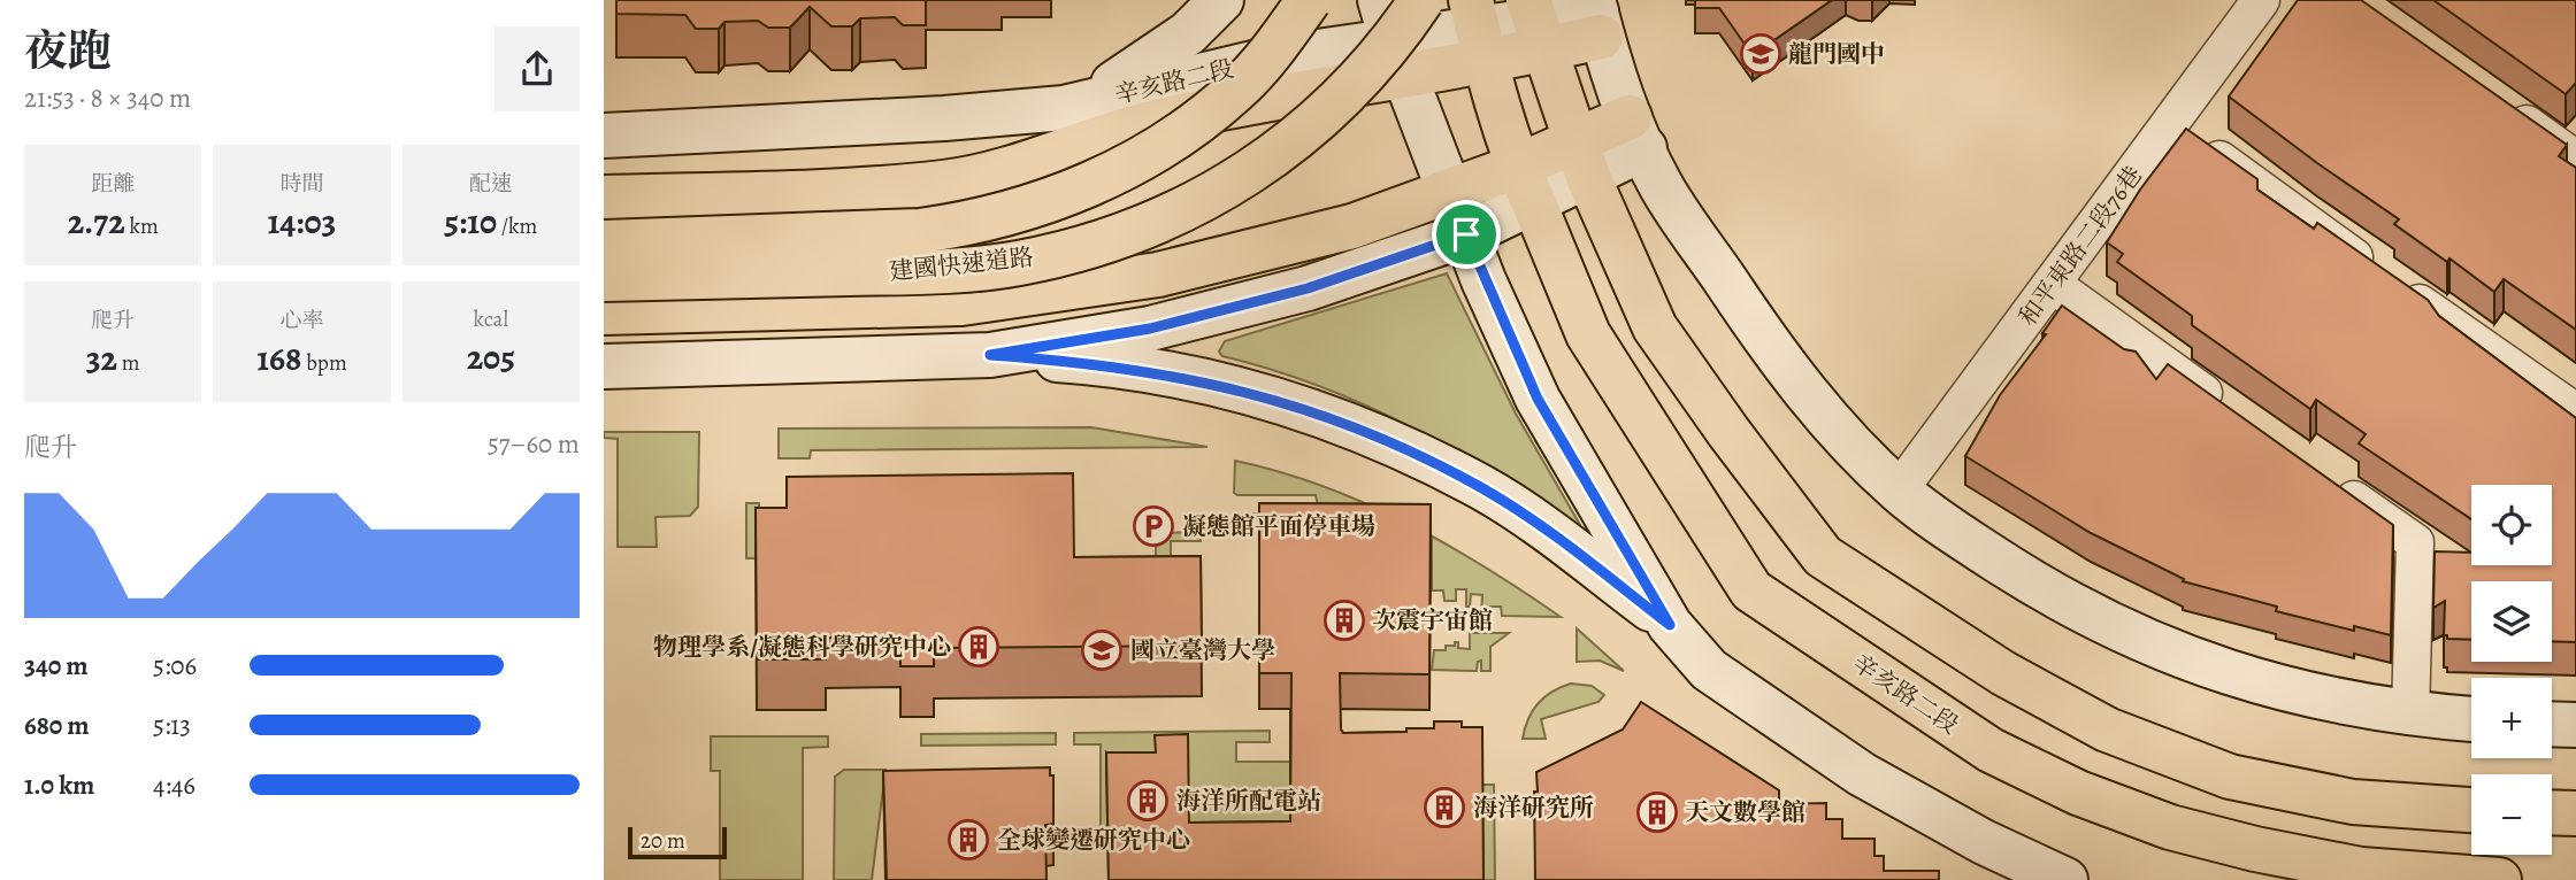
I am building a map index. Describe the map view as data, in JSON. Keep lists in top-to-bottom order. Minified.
{"streets":{"main road":["辛亥路二段","建國快速道路"],"street":["和平東路二段76巷"]},"places":{"school or university":["龍門國中","國立臺灣大學"],"parking":["凝態館平面停車場"],"building":["次震宇宙館","物理學系/凝態科學研究中心","海洋所配電站","海洋研究所","天文數學館","全球變遷研究中心"]},"scale_bar":"20 m","page":{"heading":["夜跑","21:53 · 8 × 340 m"],"stats":[["距離","2.72 km"],["時間","14:03"],["配速","5:10 /km"],["爬升","32 m"],["心率","168 bpm"],["kcal","205"]],"chart":["爬升","57–60 m"],"map_buttons":["+","−"],"list":[{"name":"340 m","note":"5:06"},{"name":"680 m","note":"5:13"},{"name":"1.0 km","note":"4:46"}],"scale":"20 m"}}
